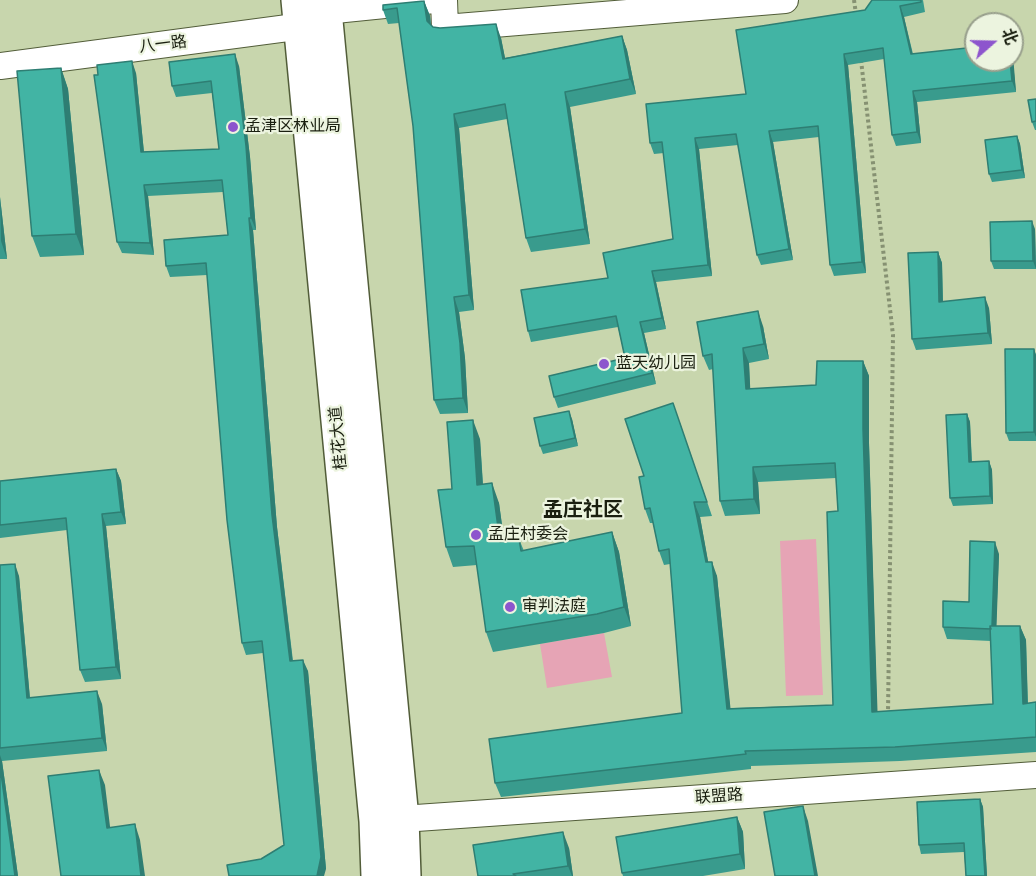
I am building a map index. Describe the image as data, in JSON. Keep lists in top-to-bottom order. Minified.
{"streets":{"main road":["桂花大道"],"street":["八一路","联盟路"]},"crossings":[["八一路","桂花大道"],["桂花大道","联盟路"]],"districts":["孟庄社区"],"places":["孟津区林业局","蓝天幼儿园","孟庄村委会","审判法庭"],"north":"right"}
